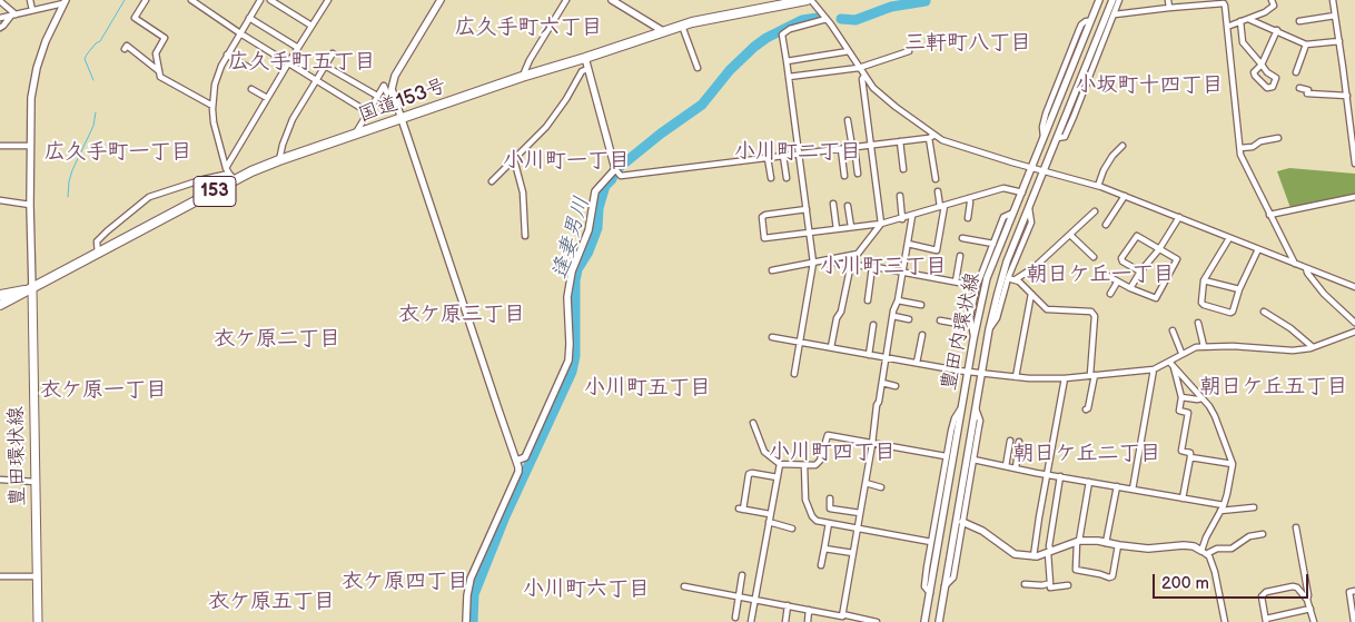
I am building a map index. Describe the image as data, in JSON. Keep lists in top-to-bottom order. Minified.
{"streets":{"highway":["国道153号","153"],"main road":["豊田環状線"],"street":["豊田内環状線"]},"crossings":[["国道153号","豊田環状線"]],"districts":["広久手町六丁目","三軒町八丁目","広久手町五丁目","小坂町十四丁目","広久手町一丁目","小川町二丁目","小川町一丁目","小川町三丁目","朝日ケ丘一丁目","衣ケ原三丁目","衣ケ原二丁目","朝日ケ丘五丁目","小川町五丁目","衣ケ原一丁目","小川町四丁目","朝日ケ丘二丁目","衣ケ原四丁目","小川町六丁目","衣ケ原五丁目"],"water":["逢妻男川"],"scale_bar":"200 m"}
